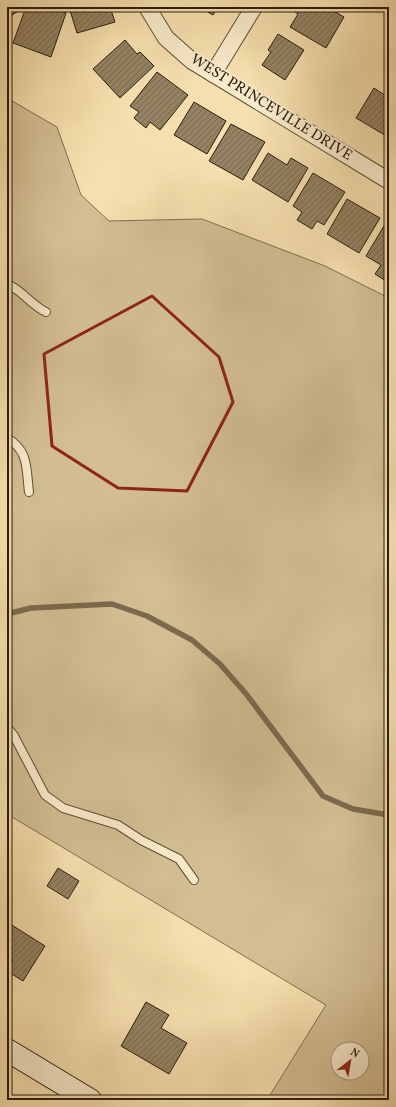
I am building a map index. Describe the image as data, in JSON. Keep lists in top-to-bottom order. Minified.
{"streets":{"street":["WEST PRINCEVILLE DRIVE"]},"north":"top right"}
